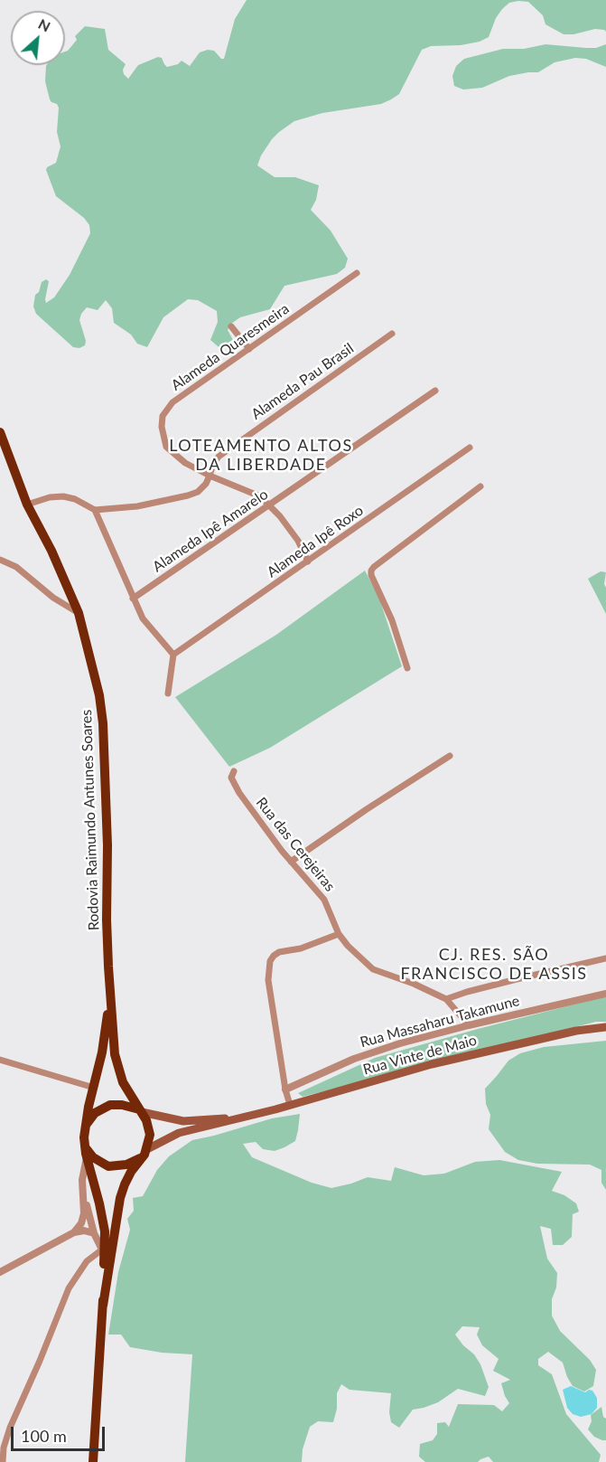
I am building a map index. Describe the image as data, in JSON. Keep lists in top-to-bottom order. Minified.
{"streets":{"highway":["Rodovia Raimundo Antunes Soares"],"main road":["Rua Vinte de Maio"],"street":["Alameda Quaresmeira","Alameda Pau Brasil","Alameda Ipê Amarelo","Alameda Ipê Roxo","Rua das Cerejeiras","Rua Massaharu Takamune"]},"crossings":[["Alameda Quaresmeira","Alameda Pau Brasil"],["Alameda Quaresmeira","Alameda Ipê Amarelo"],["Alameda Quaresmeira","Alameda Ipê Roxo"],["Rua das Cerejeiras","Rua Massaharu Takamune"]],"districts":["LOTEAMENTO ALTOS DA LIBERDADE","CJ. RES. SÃO FRANCISCO DE ASSIS"],"scale_bar":"100 m","north":"top right"}
